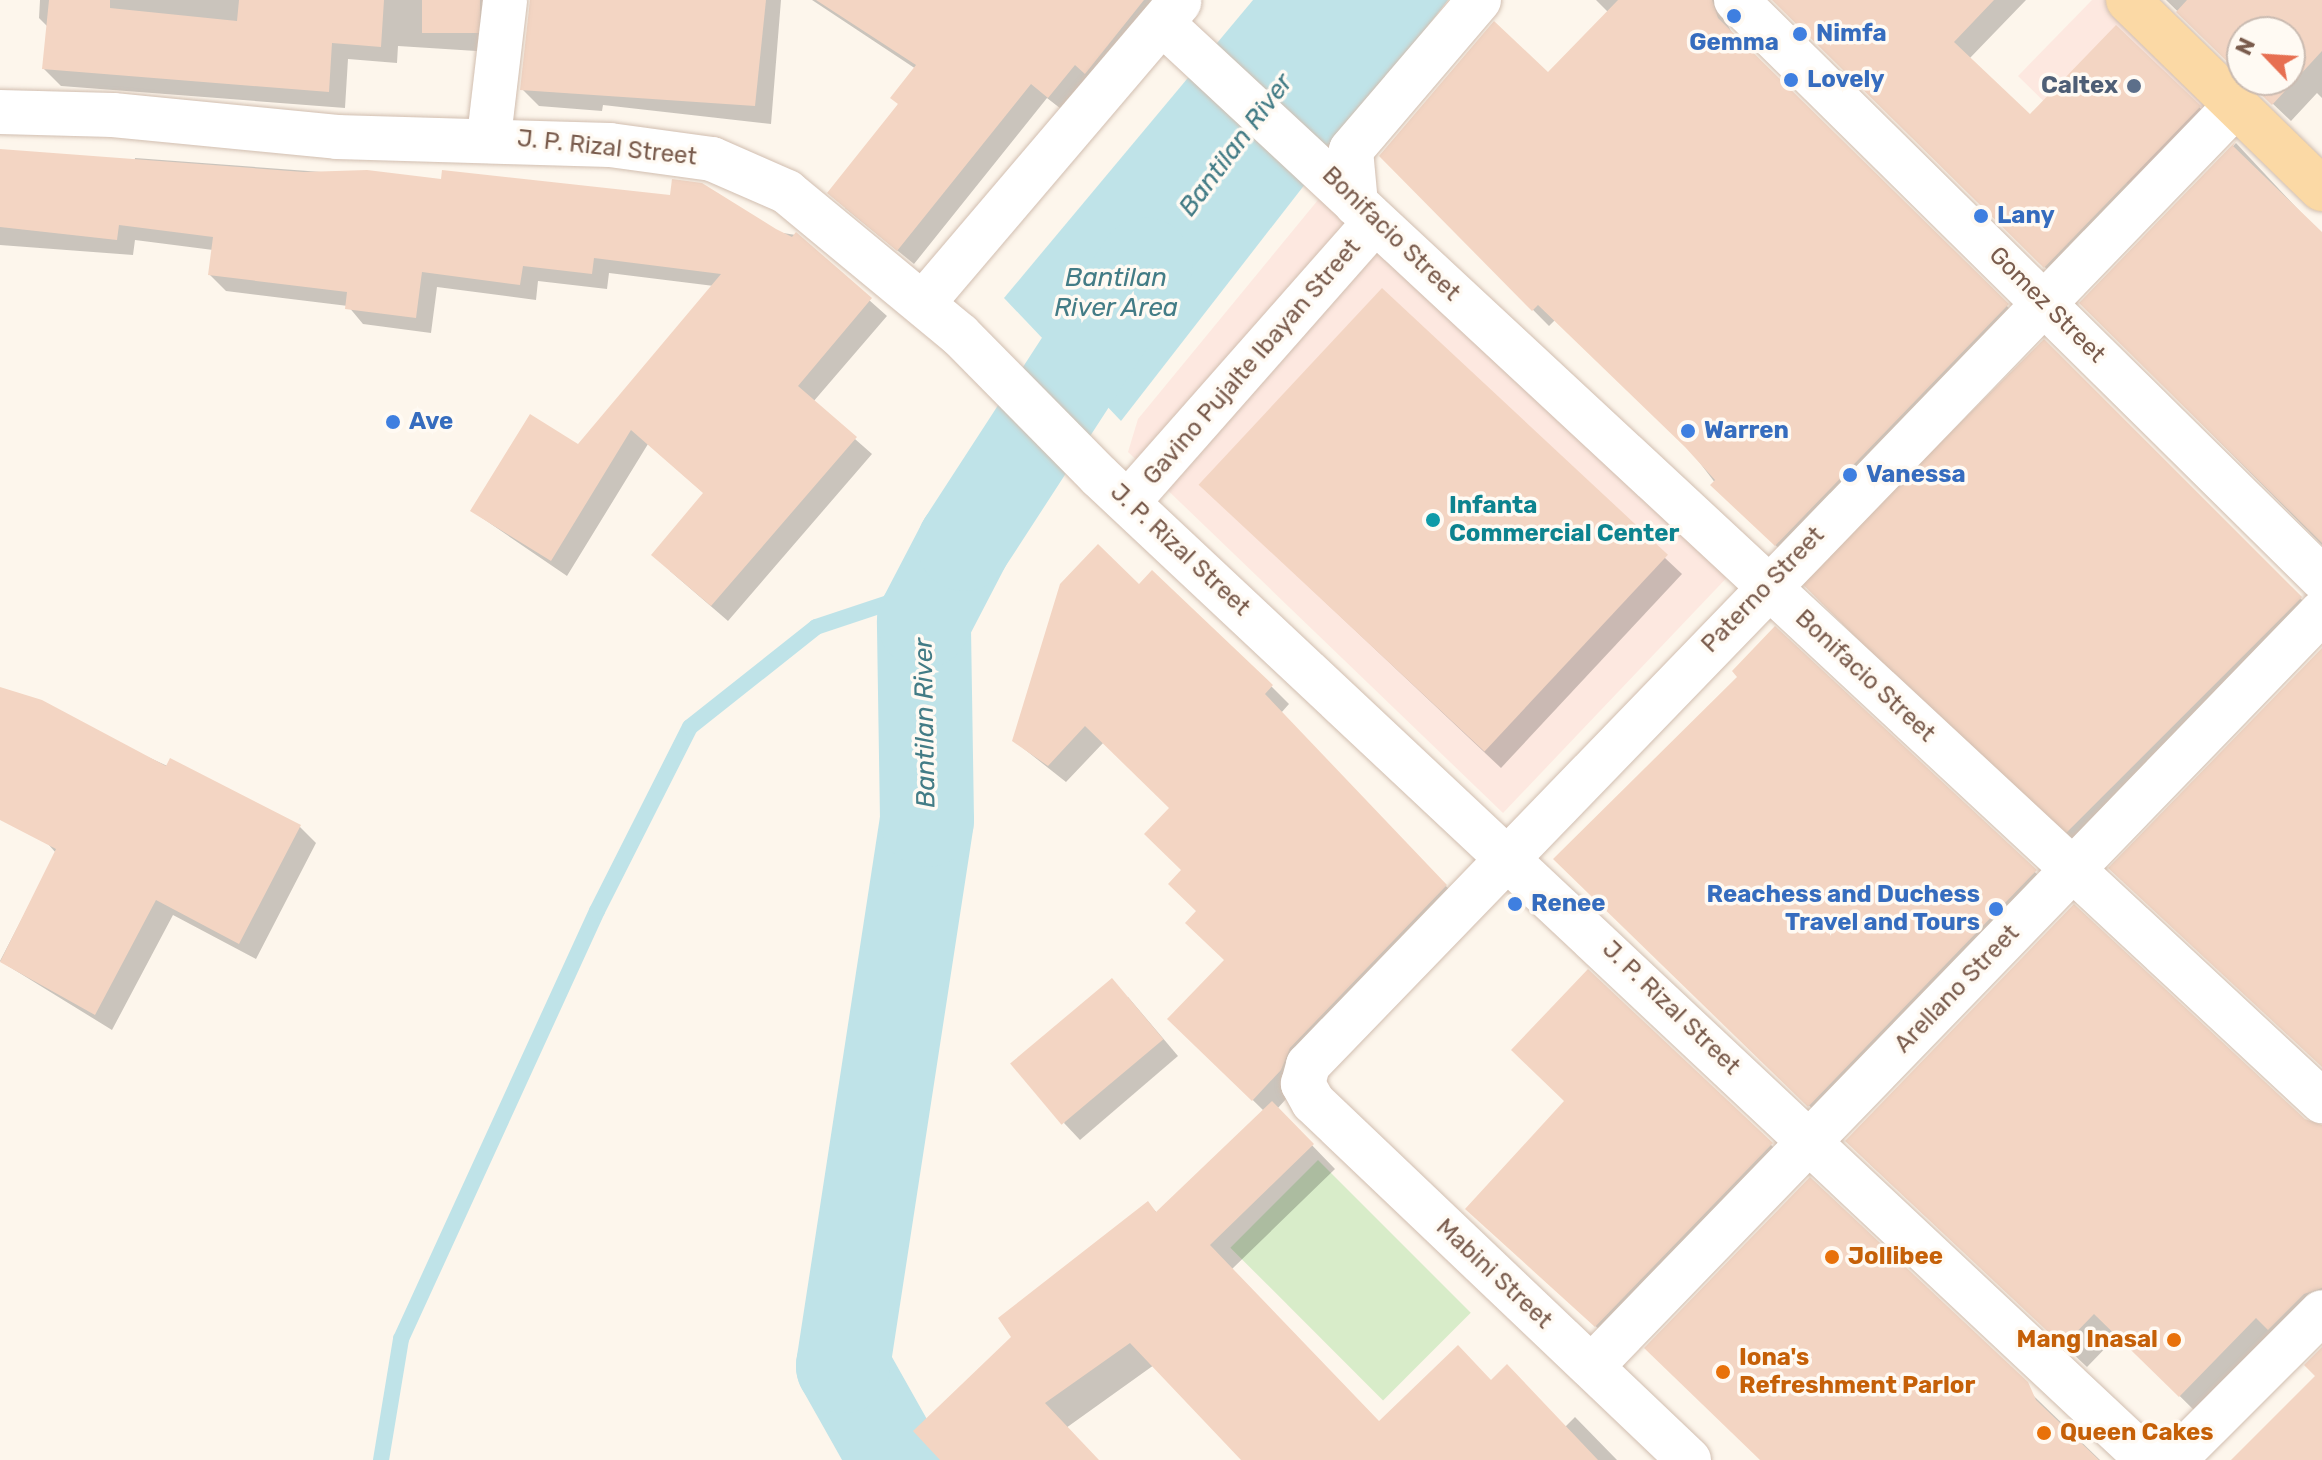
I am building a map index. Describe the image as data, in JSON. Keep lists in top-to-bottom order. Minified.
{"streets":{"street":["J. P. Rizal Street","Bonifacio Street","Gomez Street","Gavino Pujalte Ibayan Street","Paterno Street","Arellano Street","Mabini Street"]},"crossings":[["J. P. Rizal Street","Gavino Pujalte Ibayan Street"],["J. P. Rizal Street","Paterno Street"],["J. P. Rizal Street","Arellano Street"],["Bonifacio Street","Gavino Pujalte Ibayan Street"],["Bonifacio Street","Paterno Street"],["Bonifacio Street","Arellano Street"],["Gomez Street","Paterno Street"],["Paterno Street","Mabini Street"],["Arellano Street","Mabini Street"]],"water":["Bantilan River","Bantilan River Area"],"places":["Gemma","Nimfa","Lovely","Caltex","Lany","Ave","Warren","Vanessa","Infanta Commercial Center","Renee","Reachess and Duchess Travel and Tours","Jollibee","Mang Inasal","Iona's Refreshment Parlor","Queen Cakes"],"north":"top left"}
